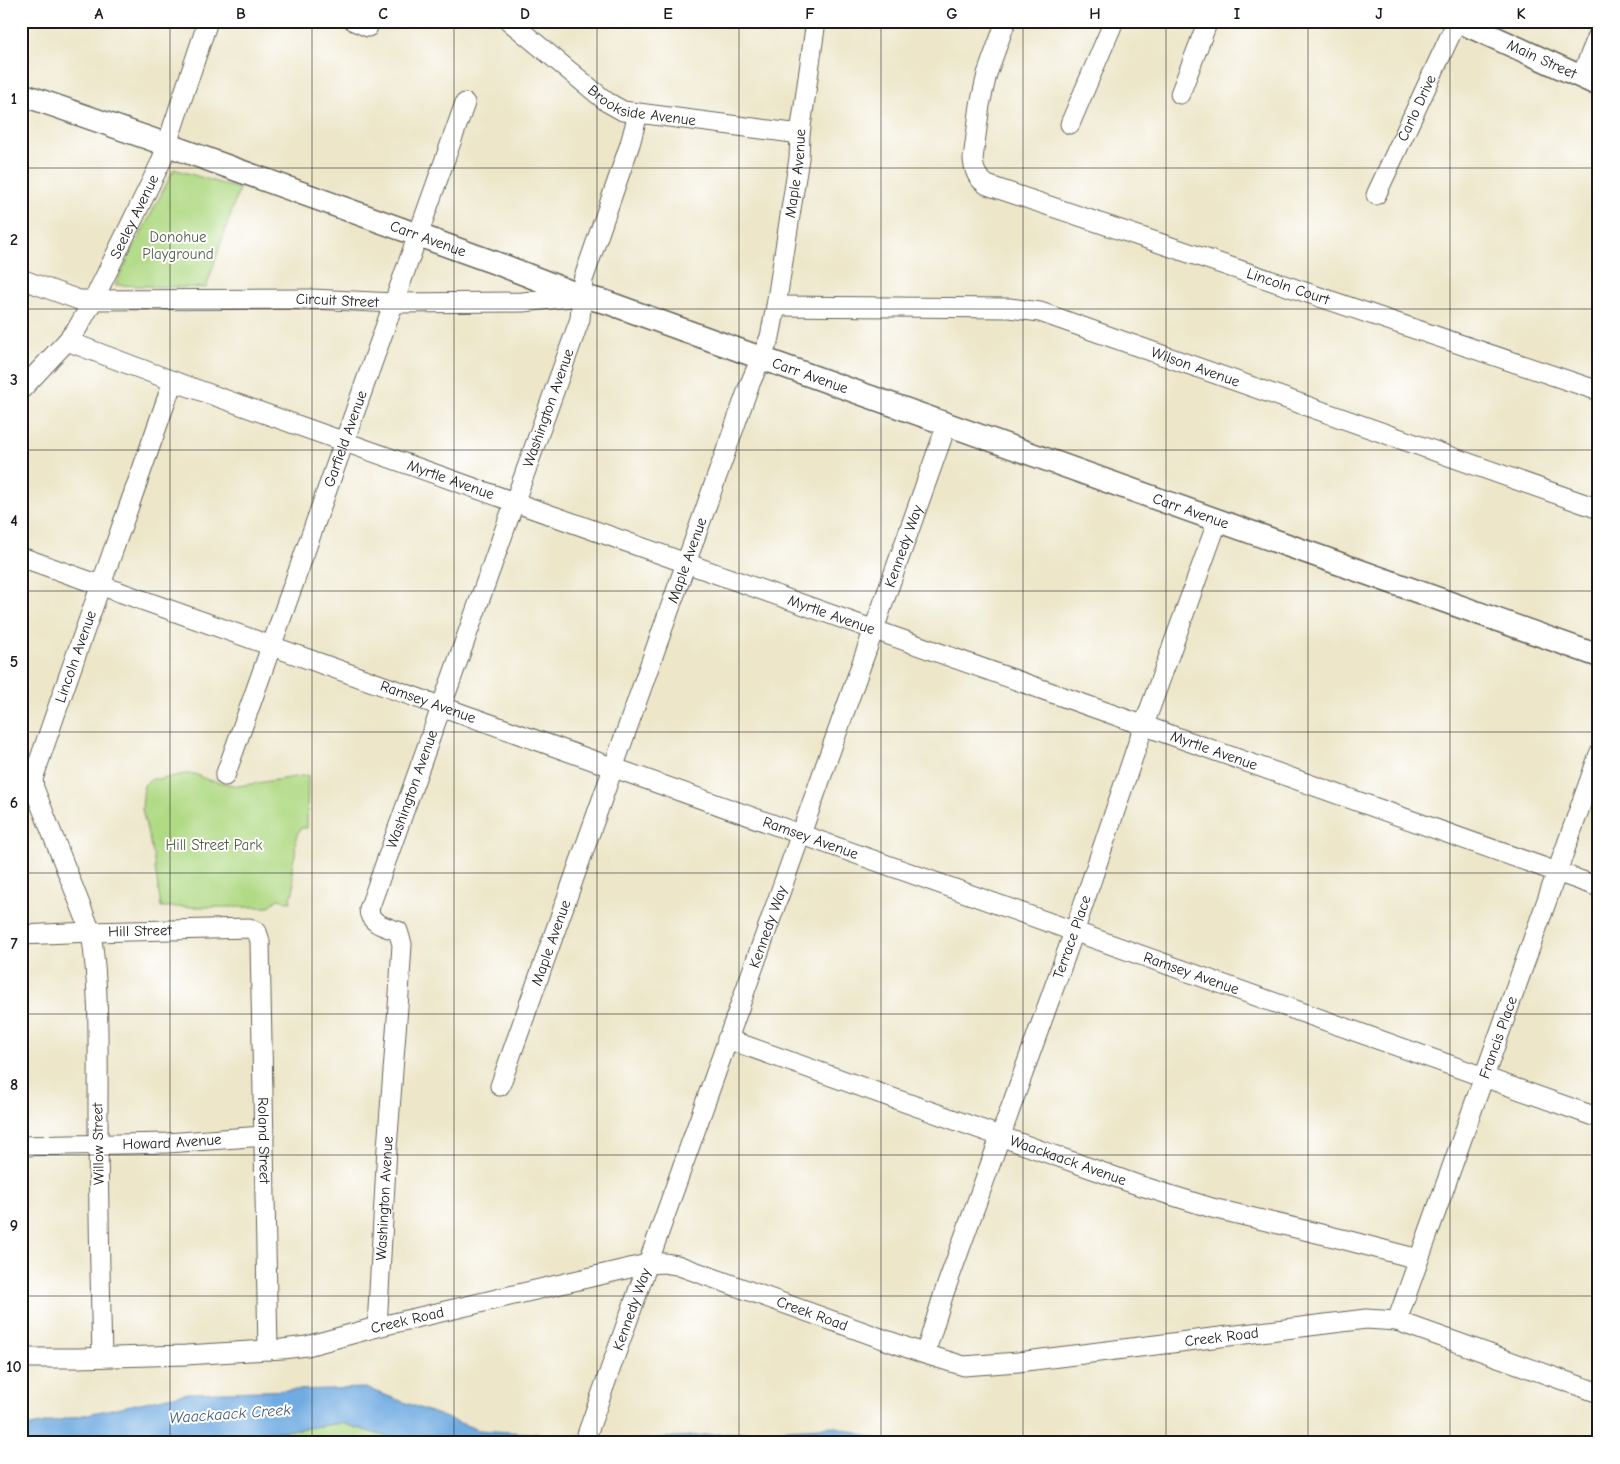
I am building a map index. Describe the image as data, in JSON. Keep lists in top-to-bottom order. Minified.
{"streets":{"street":["Main Street","Brookside Avenue","Carlo Drive","Maple Avenue","Seeley Avenue","Carr Avenue","Lincoln Court","Circuit Street","Wilson Avenue","Washington Avenue","Garfield Avenue","Myrtle Avenue","Kennedy Way","Lincoln Avenue","Ramsey Avenue","Hill Street","Terrace Place","Francis Place","Howard Avenue","Roland Street","Willow Street","Waackaack Avenue","Creek Road"]},"crossings":[["Main Street","Carlo Drive"],["Brookside Avenue","Maple Avenue"],["Brookside Avenue","Washington Avenue"],["Maple Avenue","Carr Avenue"],["Maple Avenue","Wilson Avenue"],["Maple Avenue","Myrtle Avenue"],["Maple Avenue","Ramsey Avenue"],["Seeley Avenue","Carr Avenue"],["Seeley Avenue","Circuit Street"],["Seeley Avenue","Myrtle Avenue"],["Carr Avenue","Circuit Street"],["Carr Avenue","Washington Avenue"],["Carr Avenue","Garfield Avenue"],["Carr Avenue","Kennedy Way"],["Carr Avenue","Terrace Place"],["Circuit Street","Washington Avenue"],["Circuit Street","Garfield Avenue"],["Washington Avenue","Myrtle Avenue"],["Washington Avenue","Ramsey Avenue"],["Washington Avenue","Creek Road"],["Garfield Avenue","Myrtle Avenue"],["Garfield Avenue","Ramsey Avenue"],["Myrtle Avenue","Kennedy Way"],["Myrtle Avenue","Lincoln Avenue"],["Myrtle Avenue","Terrace Place"],["Myrtle Avenue","Francis Place"],["Kennedy Way","Ramsey Avenue"],["Kennedy Way","Waackaack Avenue"],["Kennedy Way","Creek Road"],["Lincoln Avenue","Ramsey Avenue"],["Lincoln Avenue","Hill Street"],["Lincoln Avenue","Willow Street"],["Ramsey Avenue","Terrace Place"],["Ramsey Avenue","Francis Place"],["Hill Street","Roland Street"],["Hill Street","Willow Street"],["Terrace Place","Waackaack Avenue"],["Terrace Place","Creek Road"],["Francis Place","Waackaack Avenue"],["Francis Place","Creek Road"],["Howard Avenue","Roland Street"],["Howard Avenue","Willow Street"],["Roland Street","Creek Road"],["Willow Street","Creek Road"]],"water":["Waackaack Creek"],"parks":["Donohue Playground","Hill Street Park"],"grid":{"columns":["A","B","C","D","E","F","G","H","I","J","K"],"rows":["1","2","3","4","5","6","7","8","9","10"]}}
